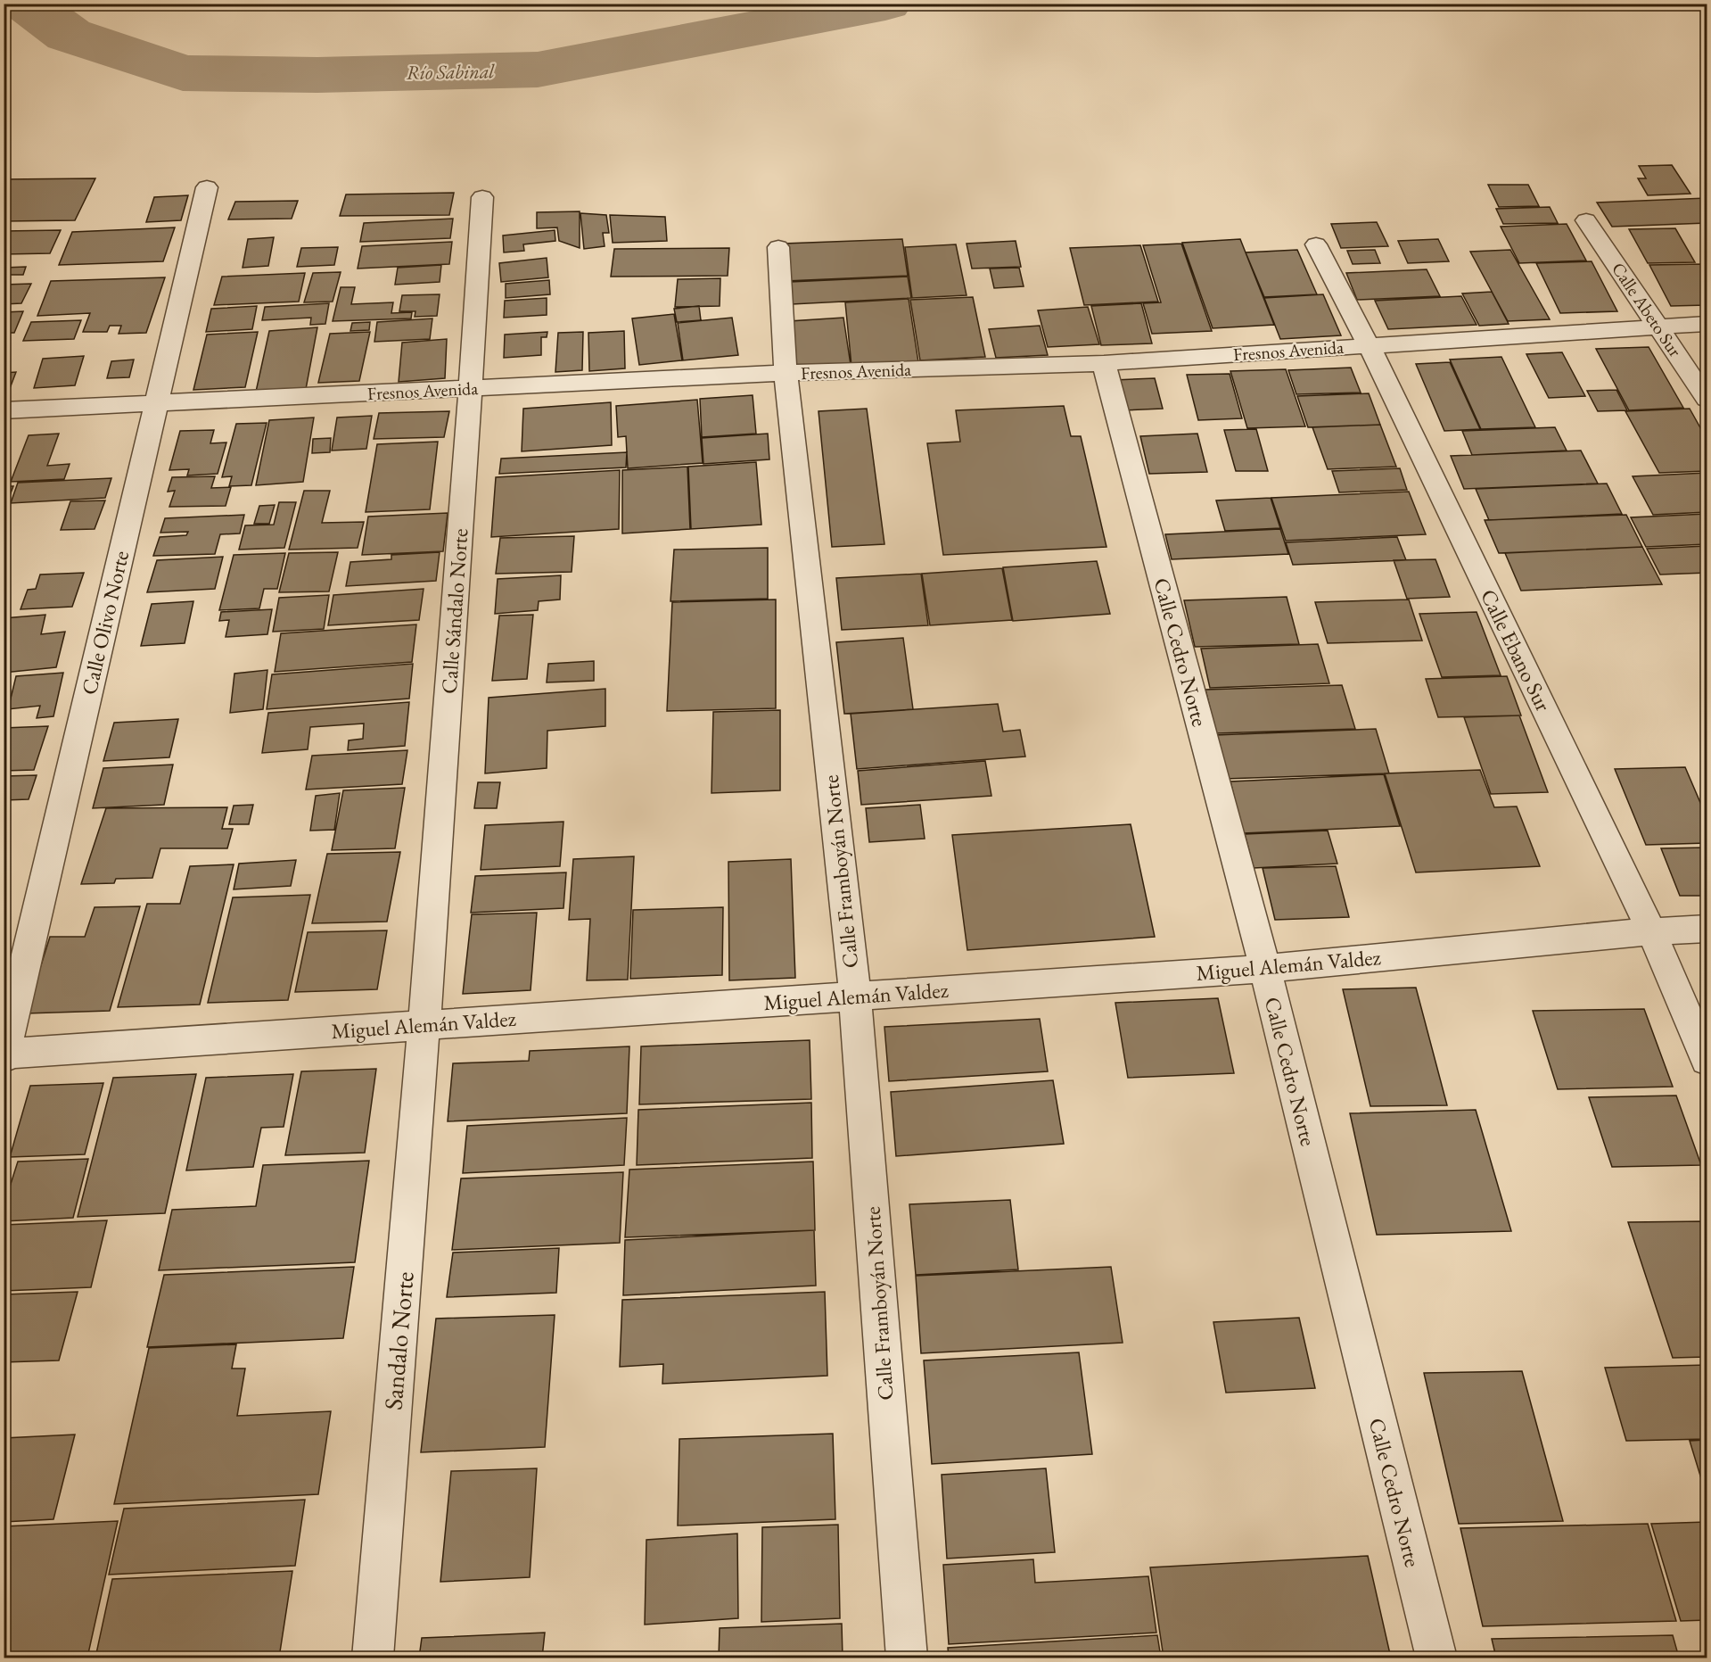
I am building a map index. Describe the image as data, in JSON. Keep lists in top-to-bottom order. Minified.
{"streets":{"street":["Calle Abeto Sur","Fresnos Avenida","Calle Sándalo Norte","Calle Olivo Norte","Calle Ebano Sur","Calle Cedro Norte","Calle Framboyán Norte","Miguel Alemán Valdez","Sandalo Norte"]},"crossings":[["Calle Abeto Sur","Fresnos Avenida"],["Fresnos Avenida","Calle Sándalo Norte"],["Fresnos Avenida","Calle Olivo Norte"],["Fresnos Avenida","Calle Ebano Sur"],["Fresnos Avenida","Calle Cedro Norte"],["Fresnos Avenida","Calle Framboyán Norte"],["Calle Sándalo Norte","Miguel Alemán Valdez"],["Calle Sándalo Norte","Sandalo Norte"],["Calle Olivo Norte","Miguel Alemán Valdez"],["Calle Ebano Sur","Miguel Alemán Valdez"],["Calle Cedro Norte","Miguel Alemán Valdez"],["Calle Framboyán Norte","Miguel Alemán Valdez"],["Miguel Alemán Valdez","Sandalo Norte"]],"water":["Río Sabinal"]}
